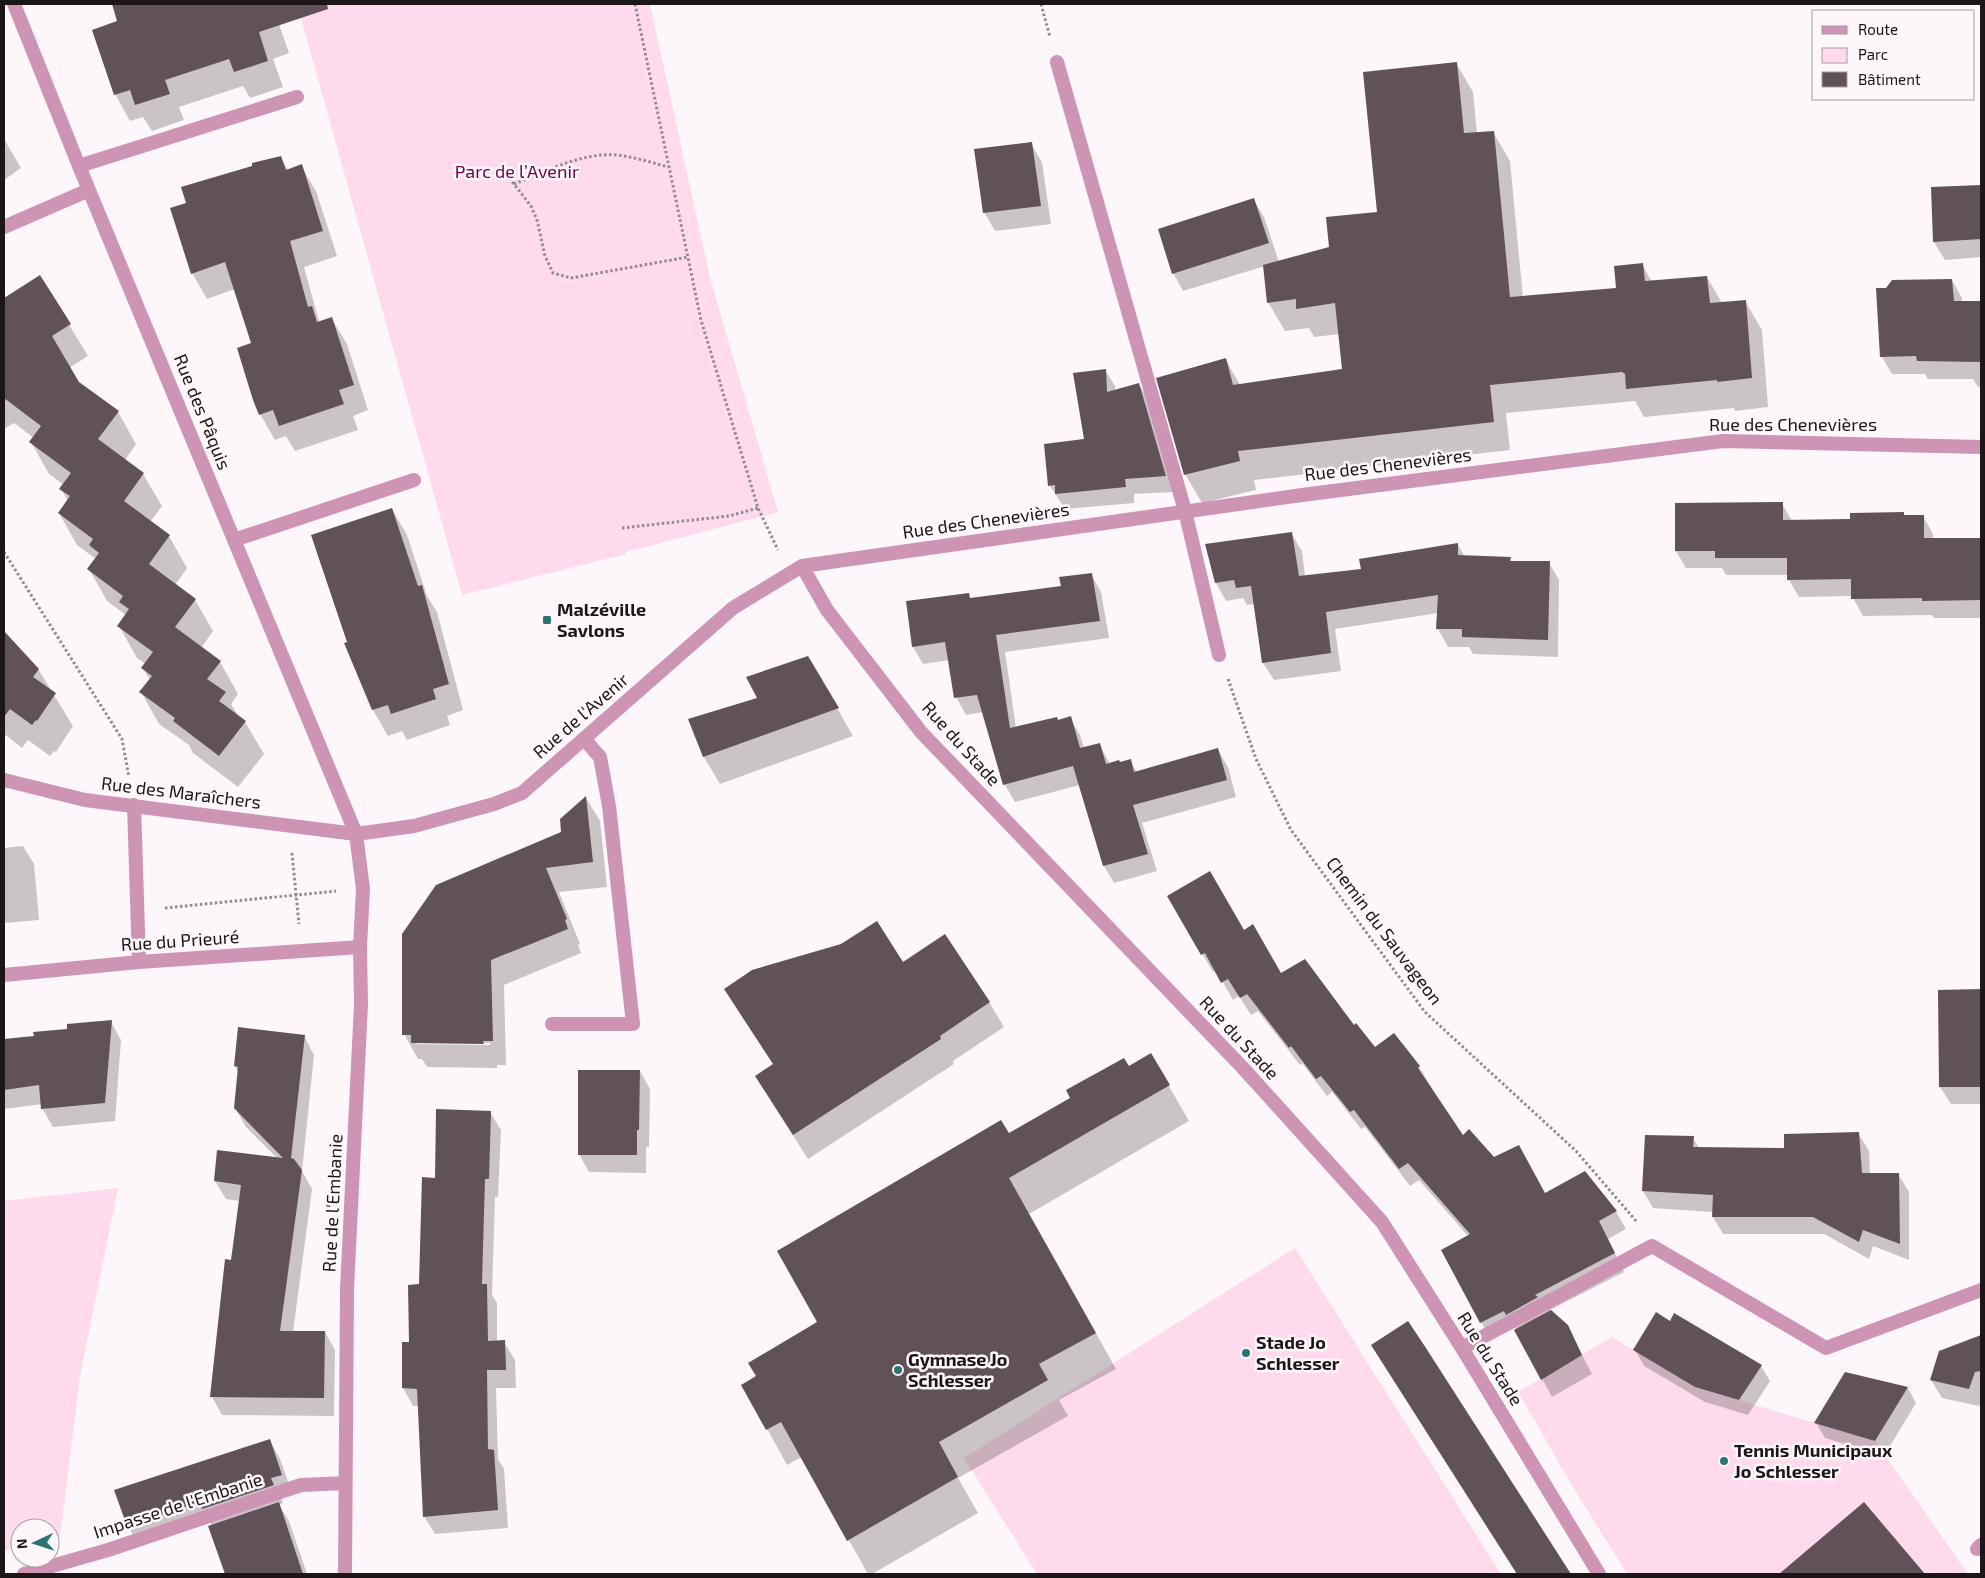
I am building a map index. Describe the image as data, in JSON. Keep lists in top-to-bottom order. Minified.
{"streets":{"street":["Rue des Pâquis","Rue des Chenevières","Rue de l'Avenir","Rue du Stade","Rue des Maraîchers","Rue du Prieuré","Rue de l'Embanie","Impasse de l'Embanie"],"path":["Chemin du Sauvageon"]},"crossings":[["Rue des Pâquis","Rue de l'Avenir"],["Rue des Pâquis","Rue des Maraîchers"],["Rue des Pâquis","Rue de l'Embanie"],["Rue des Chenevières","Rue de l'Avenir"],["Rue des Chenevières","Rue du Stade"],["Rue de l'Avenir","Rue du Stade"],["Rue de l'Avenir","Rue des Maraîchers"],["Rue de l'Avenir","Rue de l'Embanie"],["Rue des Maraîchers","Rue de l'Embanie"],["Rue du Prieuré","Rue de l'Embanie"],["Rue de l'Embanie","Impasse de l'Embanie"]],"parks":["Parc de l’Avenir"],"places":{"transit":["Malzéville Savlons"],"other":["Stade Jo Schlesser","Gymnase Jo Schlesser","Tennis Municipaux Jo Schlesser"]},"legend":["Route","Parc","Bâtiment"],"north":"left"}
